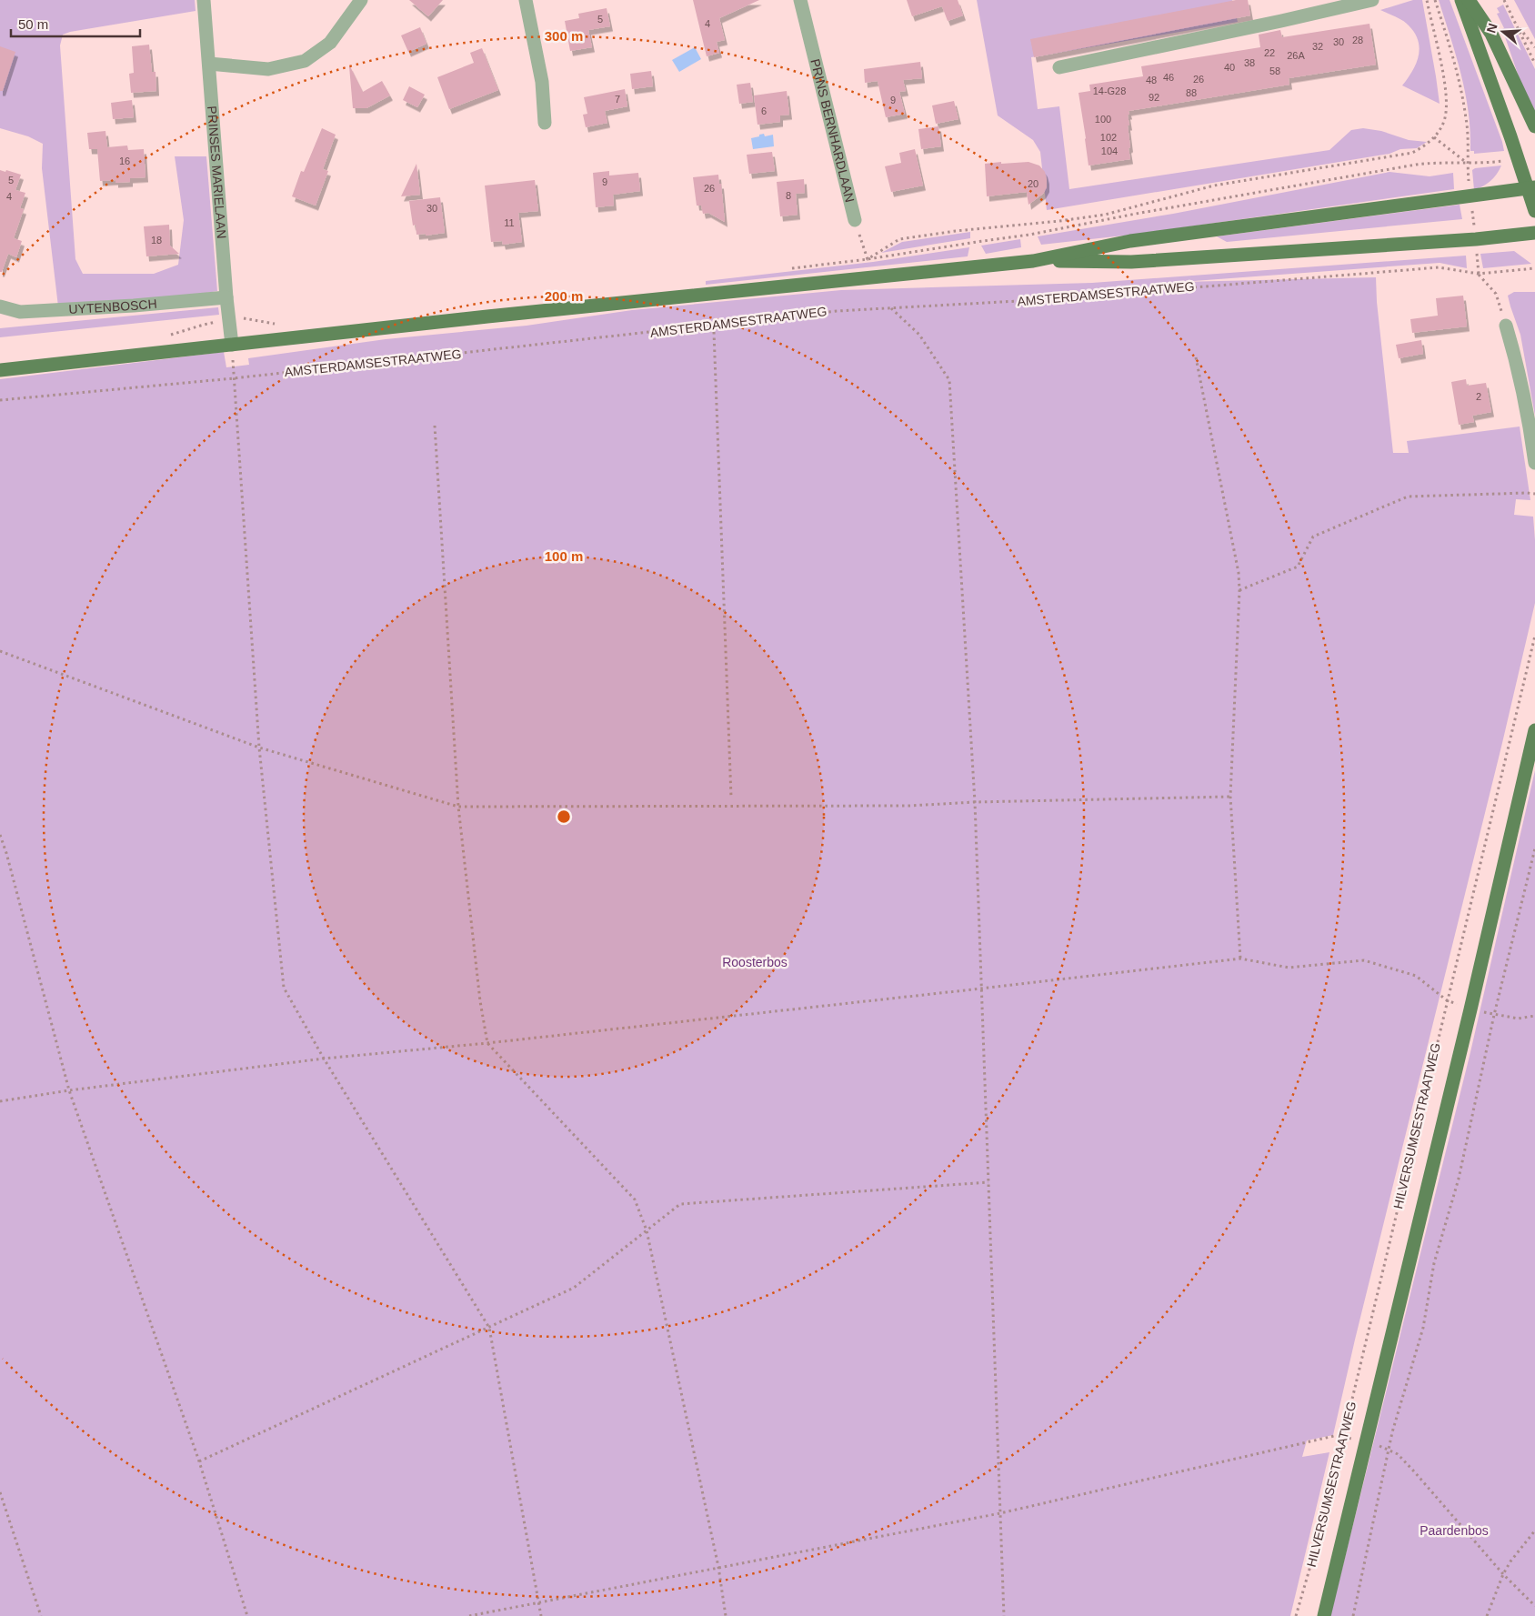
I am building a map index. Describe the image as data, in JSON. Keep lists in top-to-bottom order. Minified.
{"streets":{"main road":["HILVERSUMSESTRAATWEG"],"street":["PRINS BERNHARDLAAN","PRINSES MARIELAAN","UYTENBOSCH"],"path":["AMSTERDAMSESTRAATWEG"]},"crossings":[["PRINSES MARIELAAN","UYTENBOSCH"]],"parks":["Roosterbos","Paardenbos"],"house_numbers":["5","4","28","30","32","22","26A","38","40","58","46","26","48","14-G28","88","92","7","9","6","100","102","104","16","5","9","20","26","8","4","30","11","18","2"],"scale_bar":"50 m","north":"left","rings":["300 m","200 m","100 m"]}
